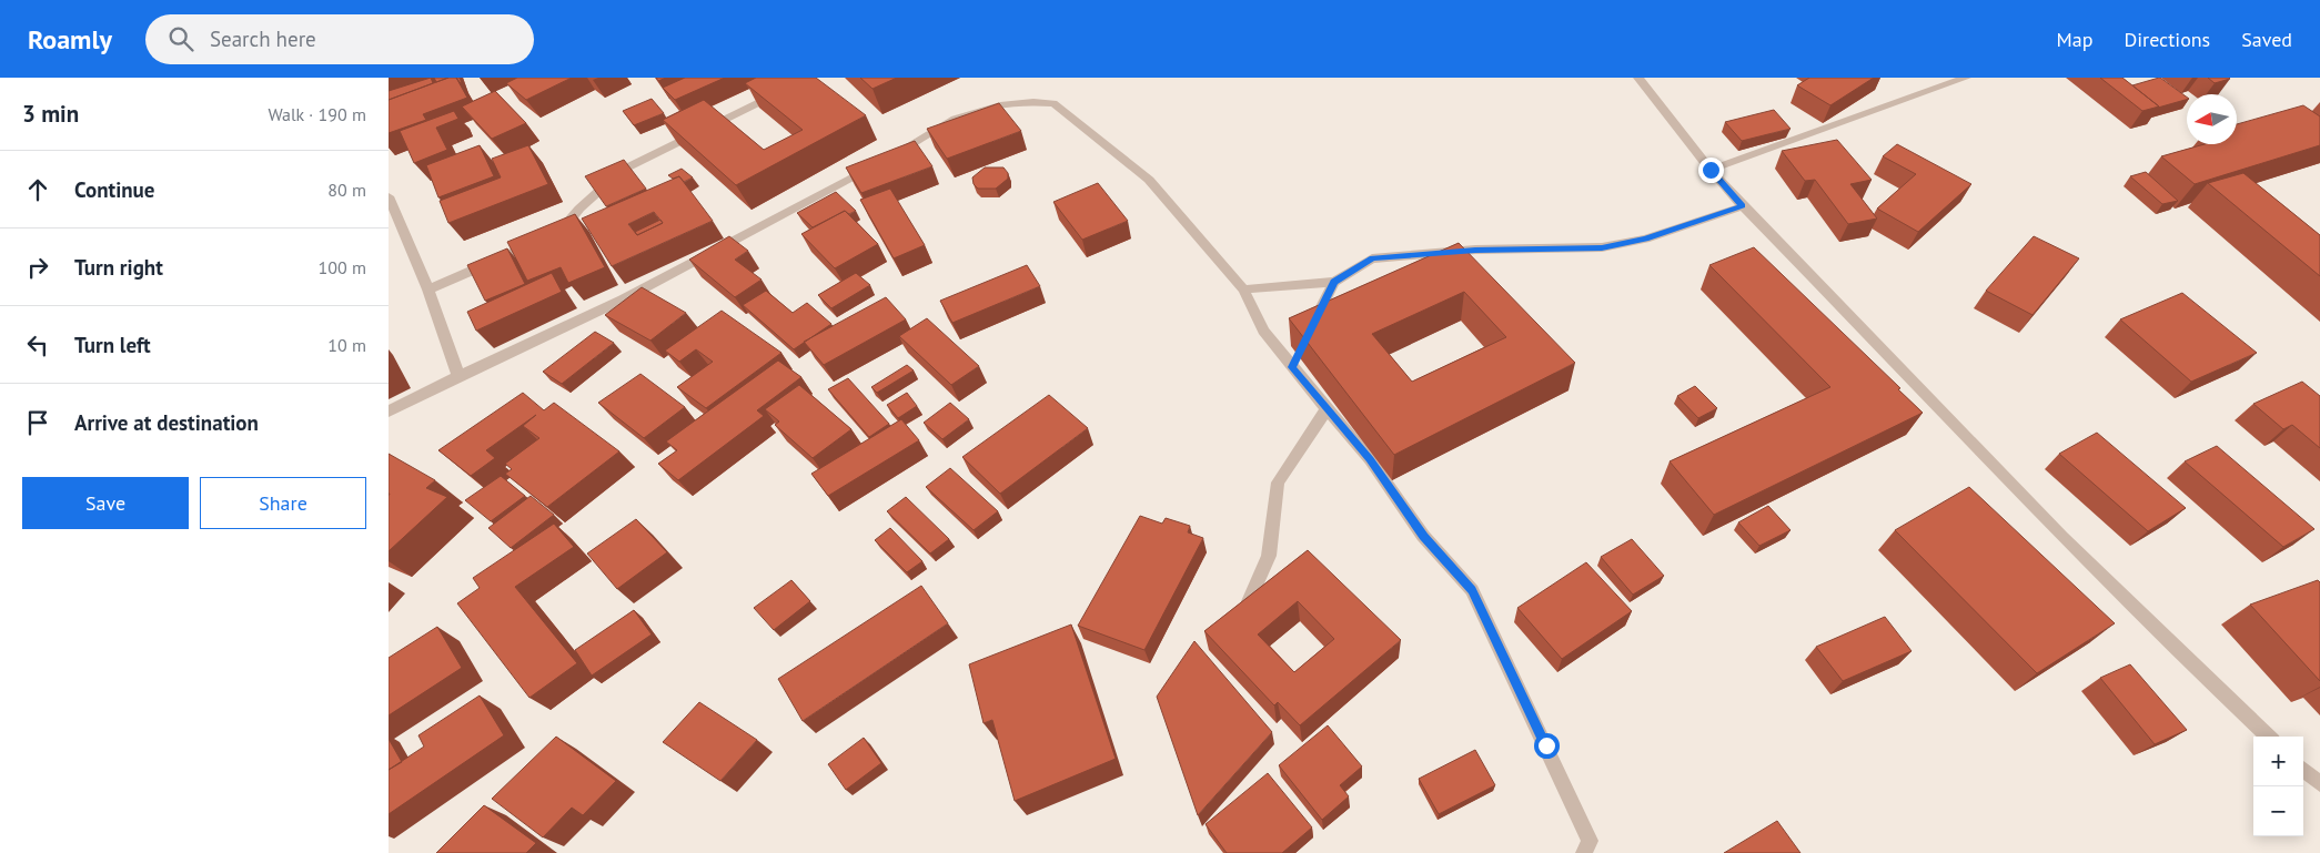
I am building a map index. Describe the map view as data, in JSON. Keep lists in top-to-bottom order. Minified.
{"north":"left","page":{"header":"Roamly","search":"Search here","nav":["Map","Directions","Saved"],"heading":["3 min","Walk · 190 m"],"list":[["Continue","80 m"],["Turn right","100 m"],["Turn left","10 m"],"Arrive at destination"],"buttons":["Save","Share"],"map_buttons":["+","−"]}}
